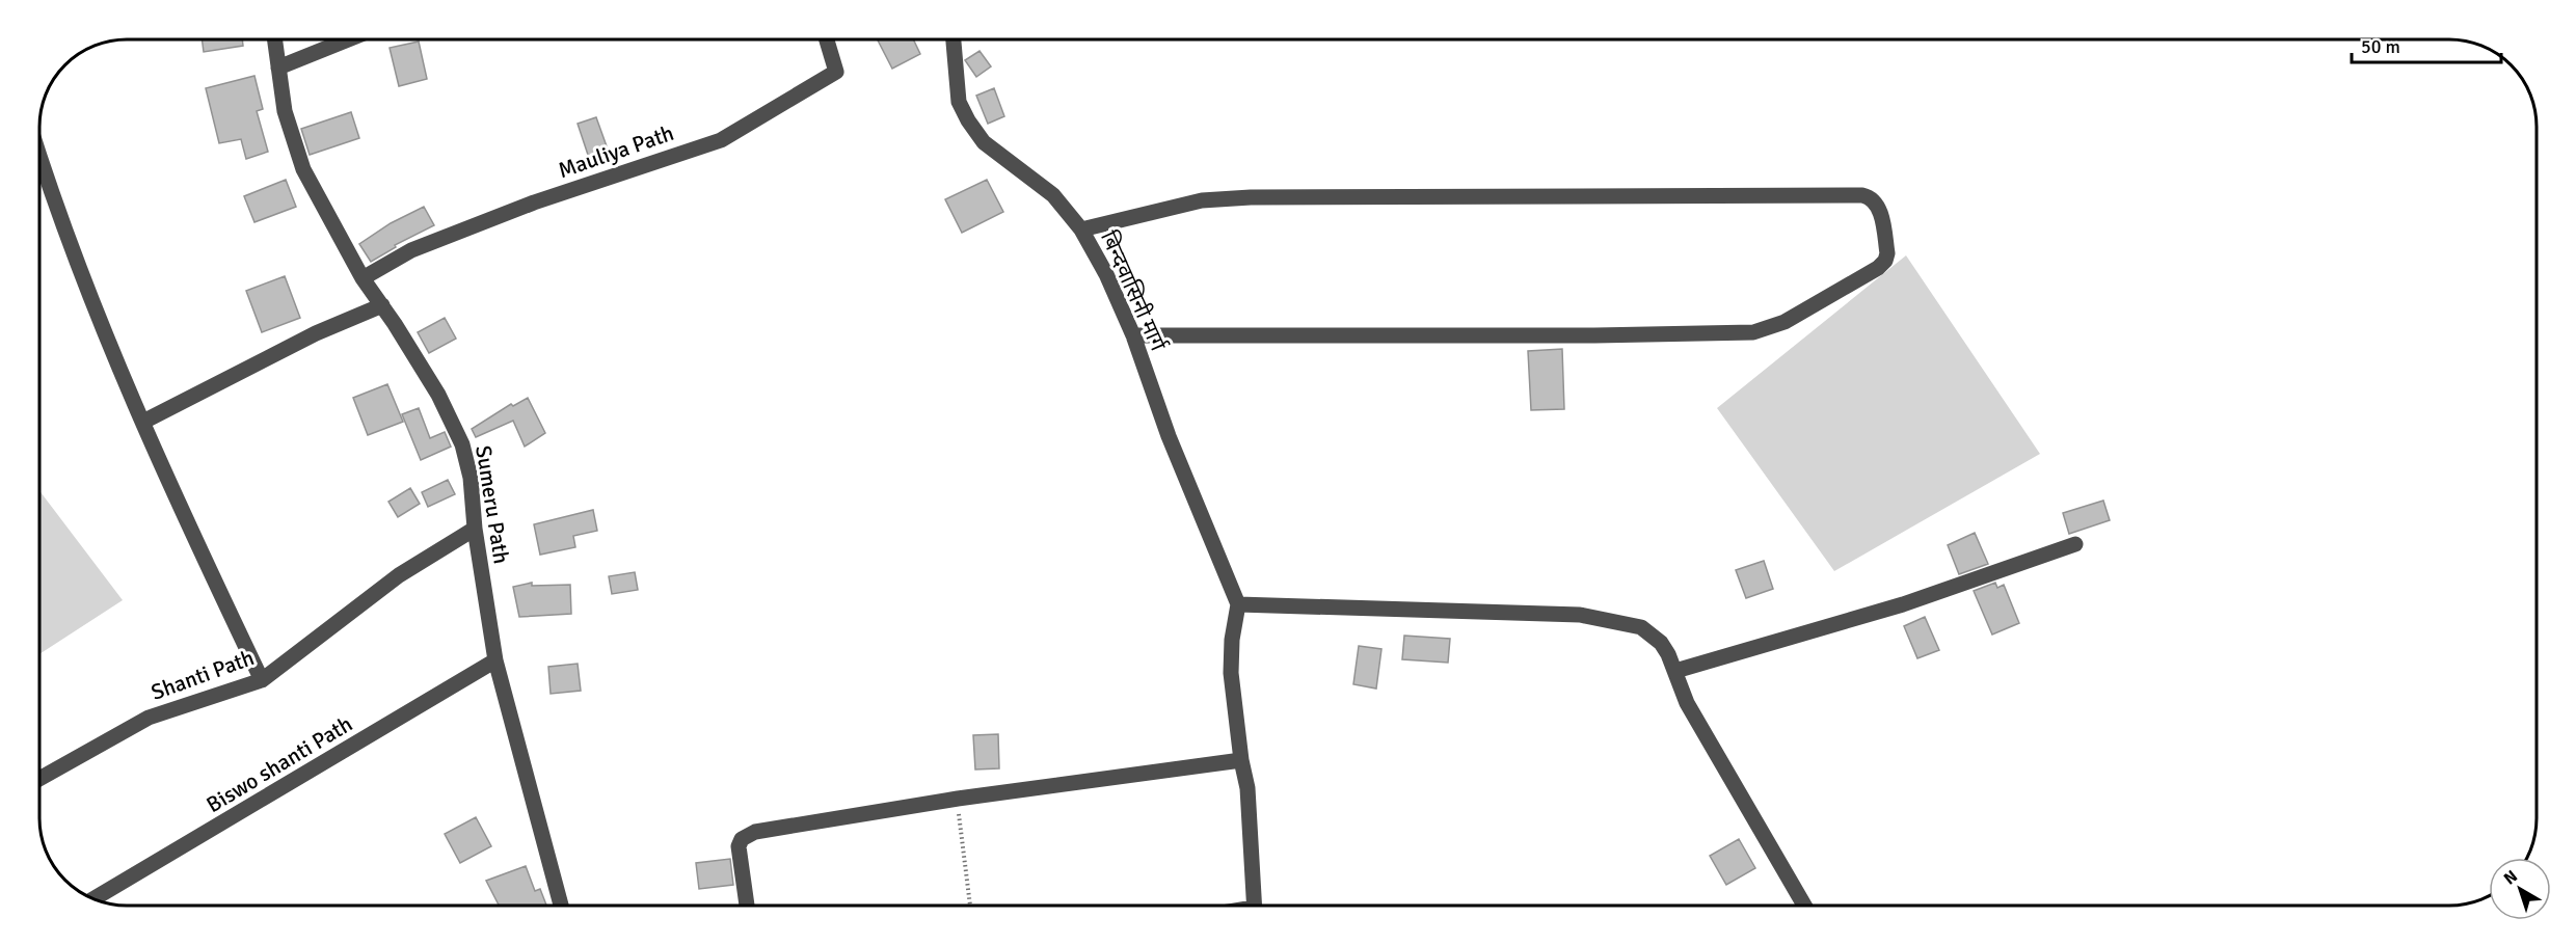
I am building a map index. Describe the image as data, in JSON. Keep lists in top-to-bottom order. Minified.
{"streets":{"street":["Mauliya Path","बिन्दवासिनी मार्ग","Sumeru Path","Shanti Path","Biswo shanti Path"]},"crossings":[["Mauliya Path","Sumeru Path"],["Sumeru Path","Shanti Path"],["Sumeru Path","Biswo shanti Path"]],"scale_bar":"50 m","north":"top left"}
